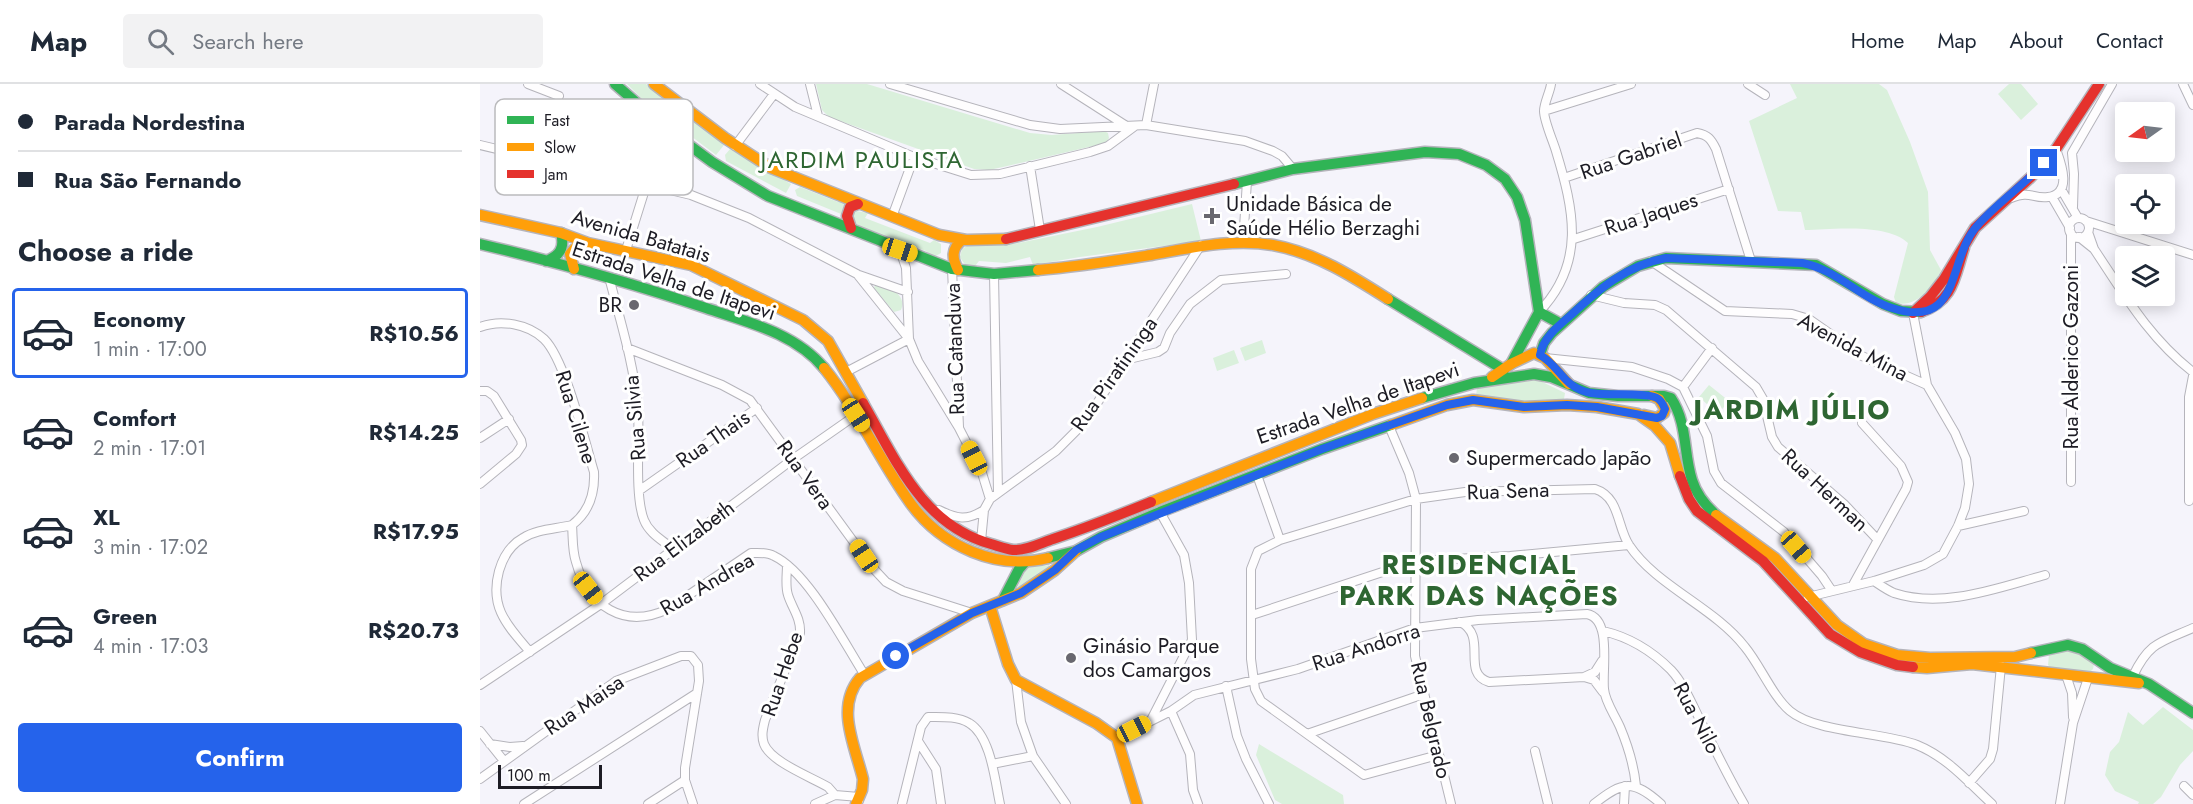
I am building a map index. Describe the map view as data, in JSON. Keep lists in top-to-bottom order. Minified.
{"streets":{"main road":["Avenida Batatais","Estrada Velha de Itapevi"],"street":["Rua Gabriel","Rua Jaques","Avenida Mina","Rua Catanduva","Rua Alderico Gazoni","Rua Piratininga","Rua Cilene","Rua Silvia","Rua Thais","Rua Vera","Rua Herman","Rua Sena","Rua Elizabeth","Rua Andrea","Rua Andorra","Rua Hebe","Rua Maisa","Rua Nilo","Rua Belgrado"]},"crossings":[["Rua Gabriel","Rua Jaques"],["Avenida Batatais","Estrada Velha de Itapevi"],["Avenida Batatais","Rua Piratininga"],["Estrada Velha de Itapevi","Avenida Mina"],["Estrada Velha de Itapevi","Rua Silvia"],["Estrada Velha de Itapevi","Rua Elizabeth"],["Estrada Velha de Itapevi","Rua Belgrado"],["Rua Silvia","Rua Thais"],["Rua Silvia","Rua Vera"],["Rua Silvia","Rua Elizabeth"],["Rua Thais","Rua Vera"],["Rua Vera","Rua Elizabeth"],["Rua Sena","Rua Andorra"],["Rua Sena","Rua Belgrado"],["Rua Elizabeth","Rua Andrea"],["Rua Andrea","Rua Hebe"],["Rua Andorra","Rua Nilo"],["Rua Andorra","Rua Belgrado"]],"districts":["JARDIM PAULISTA","JARDIM JÚLIO","RESIDENCIAL PARK DAS NAÇÕES"],"places":{"health":["Unidade Básica de Saúde Hélio Berzaghi"],"other":["BR","Supermercado Japão","Ginásio Parque dos Camargos"]},"legend":["Fast","Slow","Jam"],"scale_bar":"100 m","north":"left","page":{"header":"Map","search":"Search here","nav":["Home","Map","About","Contact"],"banner":["Parada Nordestina","Rua São Fernando"],"heading":"Choose a ride","list":[{"name":"Economy","note":"1 min · 17:00","value":"R$10.56"},{"name":"Comfort","note":"2 min · 17:01","value":"R$14.25"},{"name":"XL","note":"3 min · 17:02","value":"R$17.95"},{"name":"Green","note":"4 min · 17:03","value":"R$20.73"}],"buttons":"Confirm","scale":"100 m"}}
